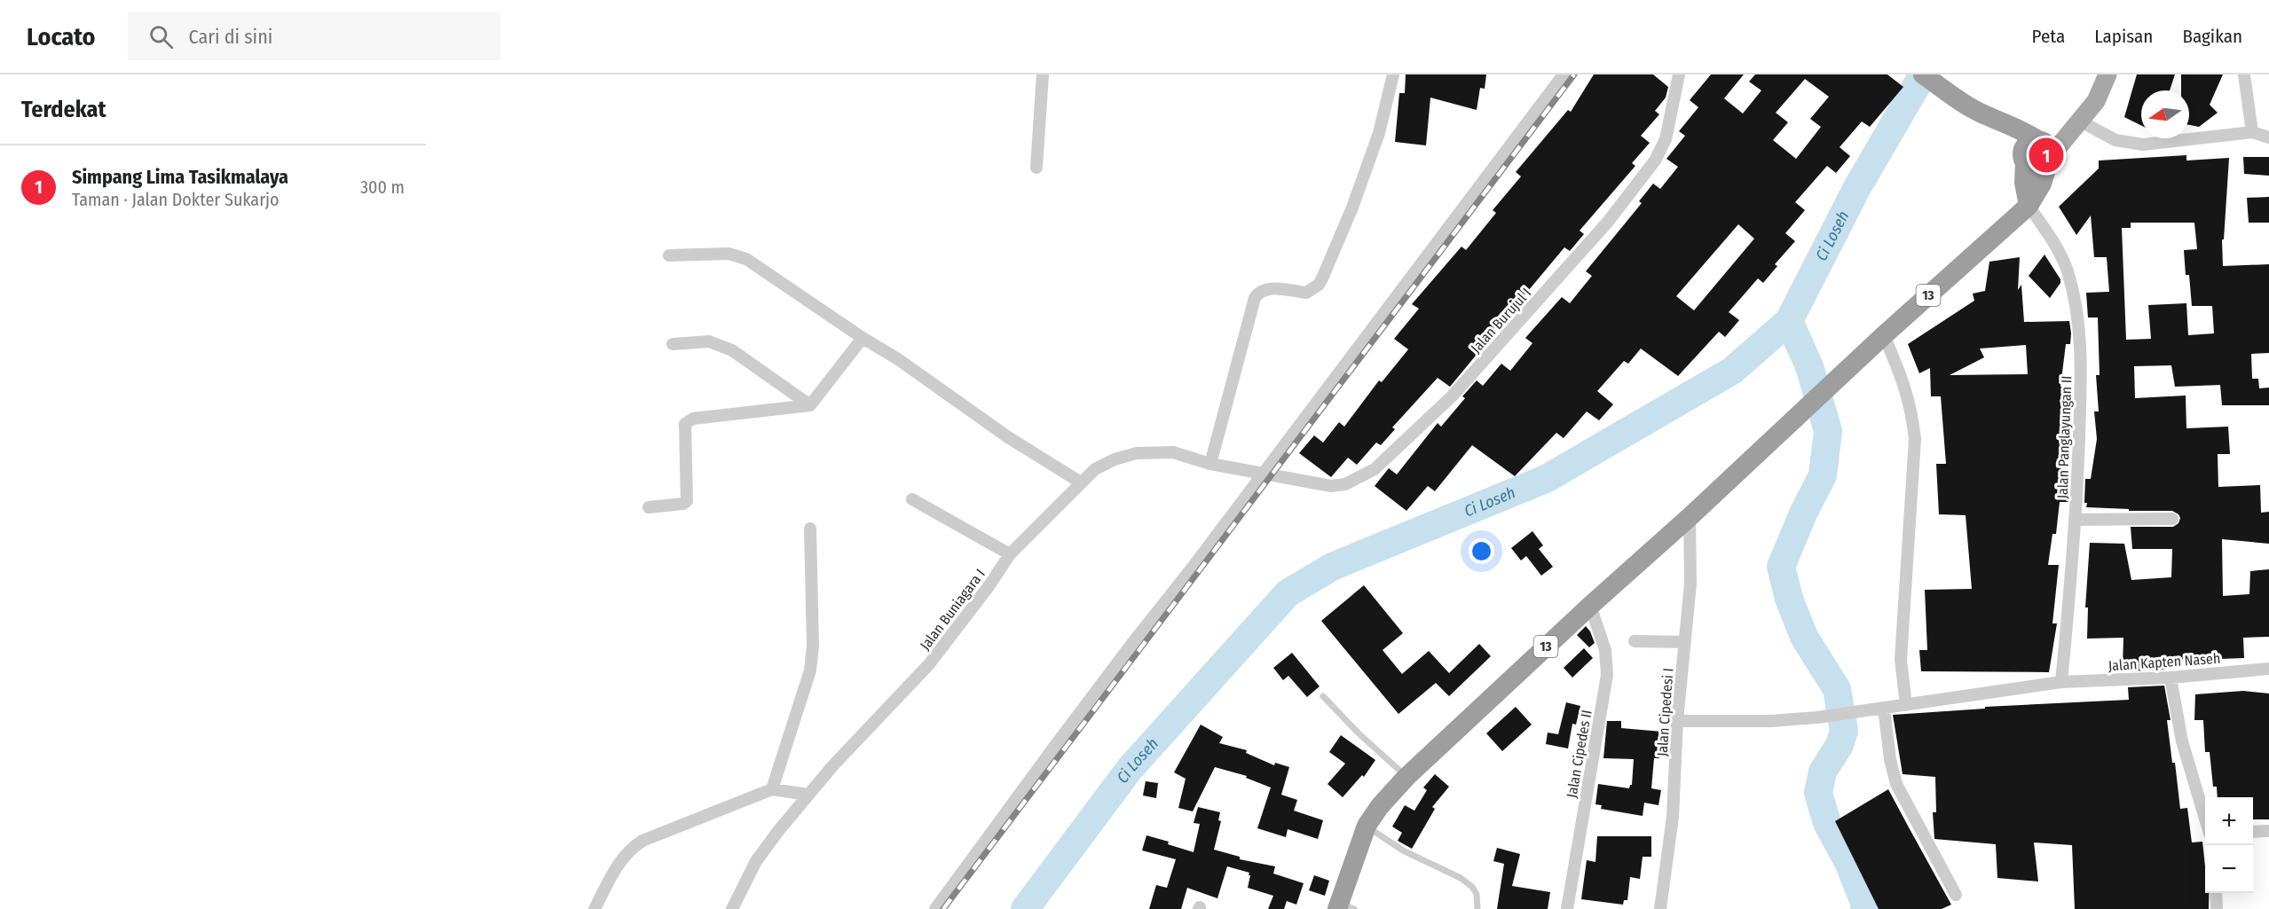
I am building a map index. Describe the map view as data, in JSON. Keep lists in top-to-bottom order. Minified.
{"streets":{"highway":["13"],"street":["Jalan Burujul I","Jalan Panglayungan II","Jalan Buniagara I","Jalan Kapten Naseh","Jalan Cipedesi I","Jalan Cipedes II"]},"crossings":[["13","Jalan Panglayungan II"],["13","Jalan Cipedesi I"],["13","Jalan Cipedes II"],["Jalan Burujul I","Jalan Buniagara I"],["Jalan Panglayungan II","Jalan Kapten Naseh"],["Jalan Kapten Naseh","Jalan Cipedesi I"]],"water":["Ci Loseh"],"north":"left","page":{"header":"Locato","search":"Cari di sini","nav":["Peta","Lapisan","Bagikan"],"heading":"Terdekat","pins":"1","list":[{"mark":"1","name":"Simpang Lima Tasikmalaya","note":"Taman · Jalan Dokter Sukarjo","value":"300 m"}],"map_buttons":["+","−"]}}
